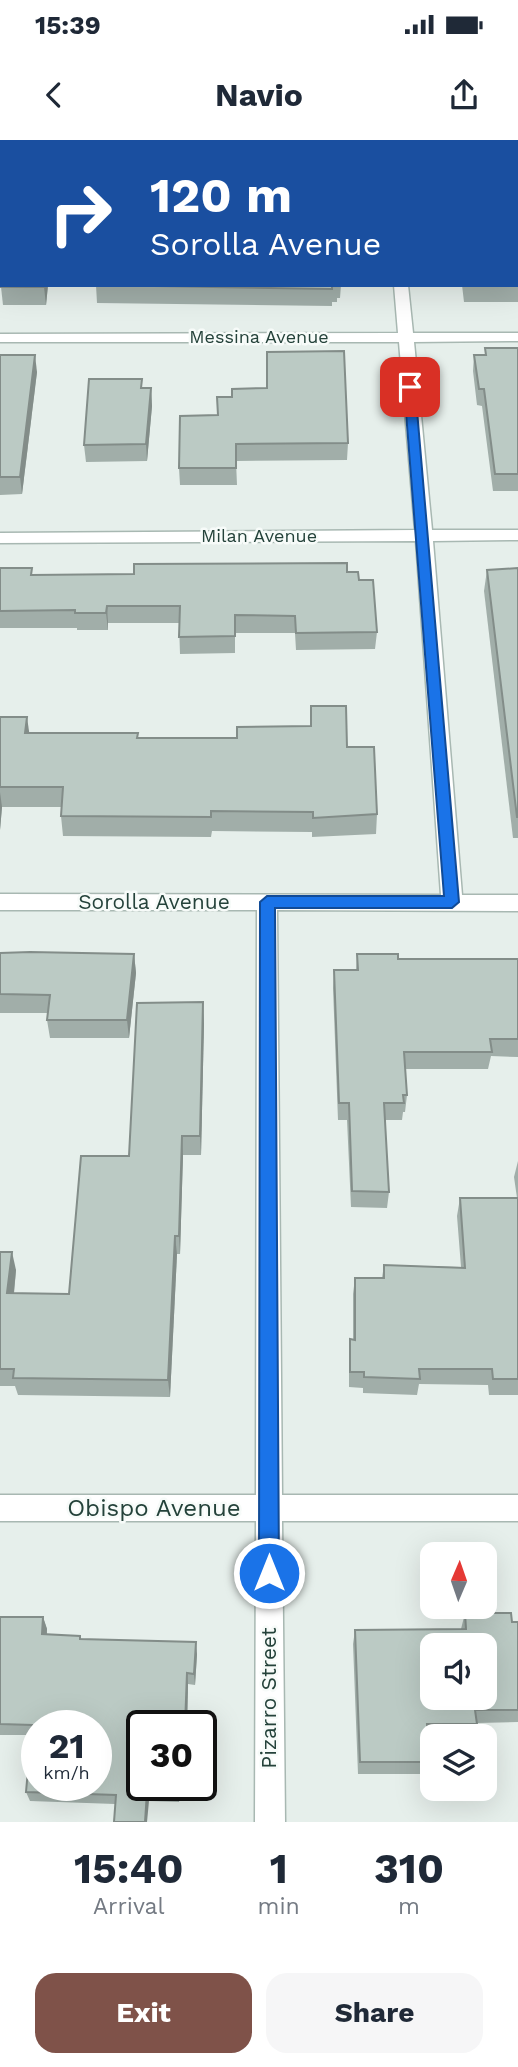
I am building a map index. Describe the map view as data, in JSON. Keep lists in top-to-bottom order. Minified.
{"streets":{"street":["Messina Avenue","Milan Avenue","Sorolla Avenue","Obispo Avenue","Pizarro Street"]},"crossings":[["Sorolla Avenue","Pizarro Street"],["Obispo Avenue","Pizarro Street"]],"north":"top","page":{"status":"15:39","header":"Navio","turn":["120 m","Sorolla Avenue"],"speed":"21 km/h","limit":"30","eta":["15:40","Arrival","1","min","310","m"],"buttons":["Exit","Share"]}}
